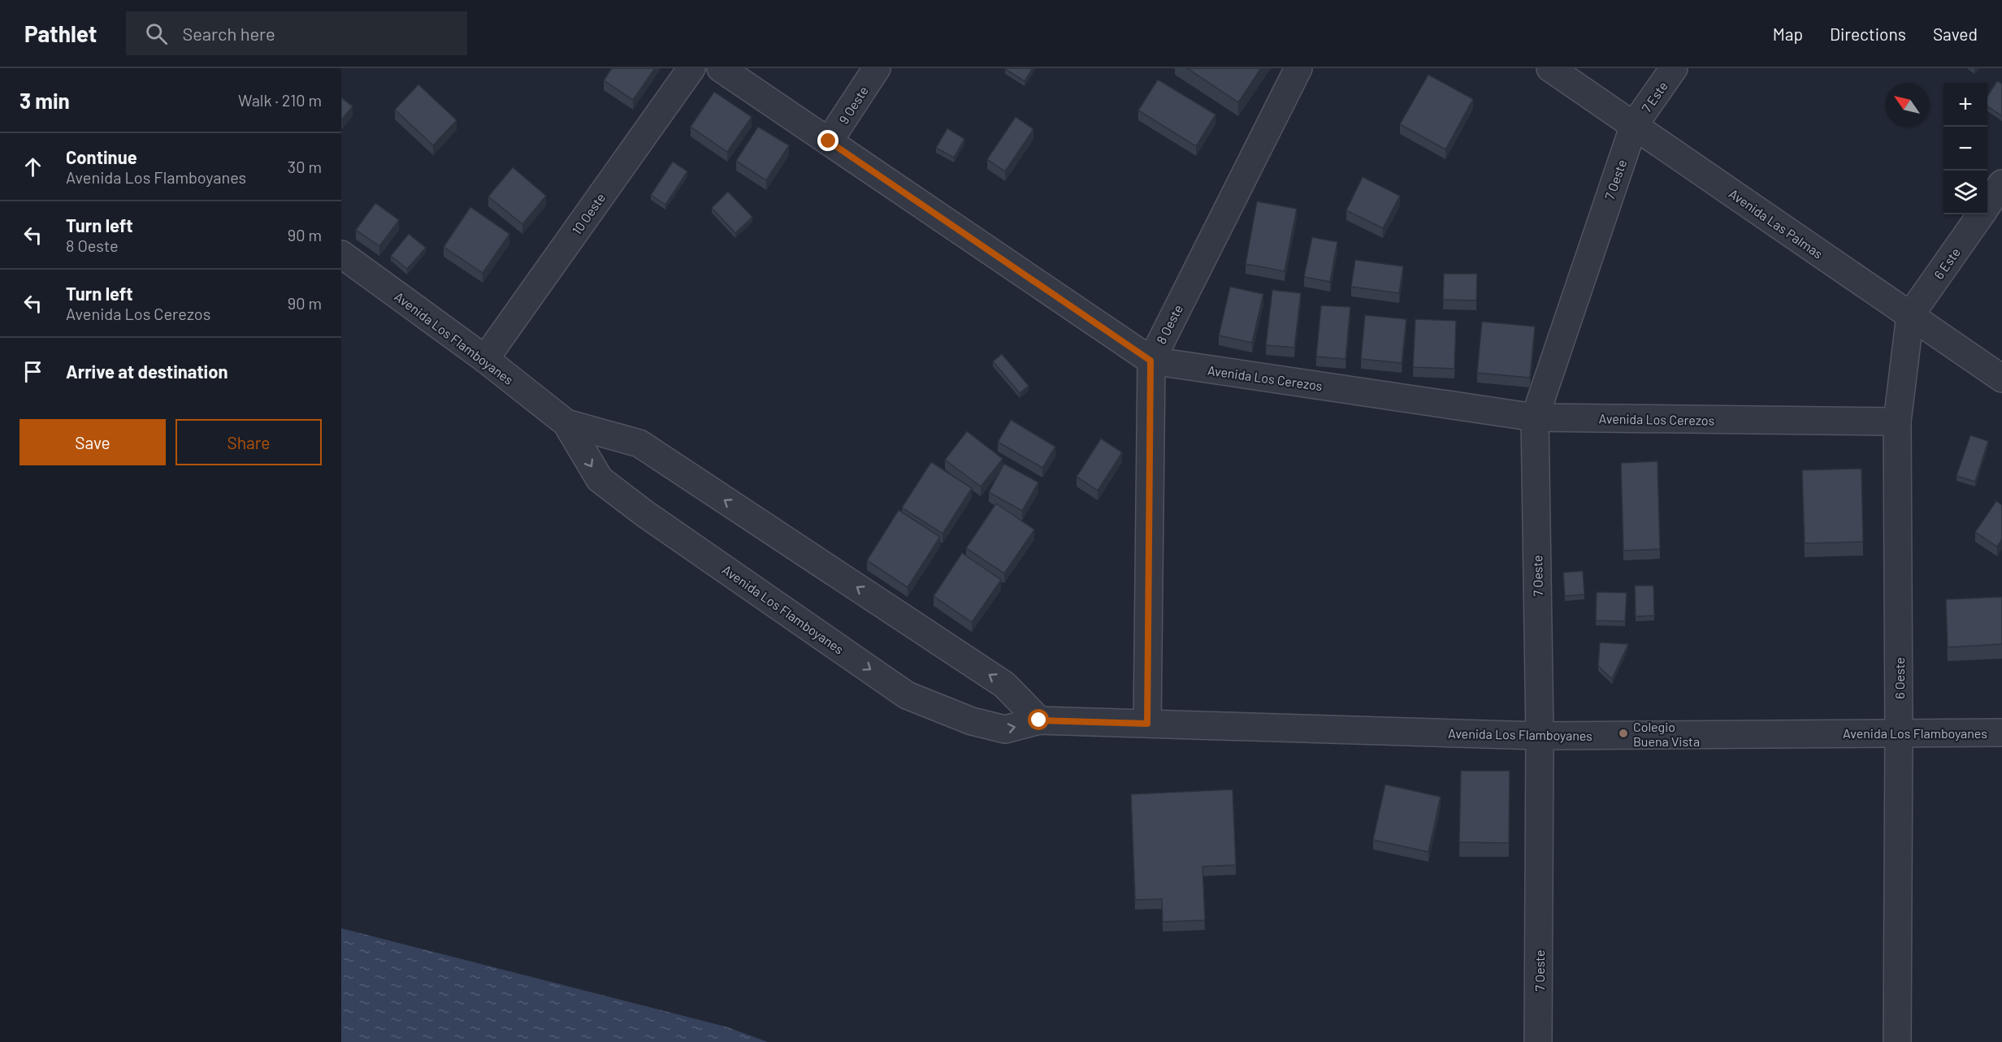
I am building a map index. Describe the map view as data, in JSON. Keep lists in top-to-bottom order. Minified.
{"streets":{"street":["7 Este","9 Oeste","7 Oeste","10 Oeste","Avenida Las Palmas","6 Este","8 Oeste","Avenida Los Flamboyanes","Avenida Los Cerezos","6 Oeste"]},"crossings":[["7 Este","7 Oeste"],["7 Este","Avenida Las Palmas"],["9 Oeste","Avenida Los Cerezos"],["7 Oeste","Avenida Las Palmas"],["7 Oeste","Avenida Los Flamboyanes"],["7 Oeste","Avenida Los Cerezos"],["10 Oeste","Avenida Los Flamboyanes"],["Avenida Las Palmas","6 Este"],["Avenida Las Palmas","6 Oeste"],["6 Este","6 Oeste"],["8 Oeste","Avenida Los Flamboyanes"],["8 Oeste","Avenida Los Cerezos"],["Avenida Los Flamboyanes","6 Oeste"],["Avenida Los Cerezos","6 Oeste"]],"places":["Colegio Buena Vista"],"north":"top left","page":{"header":"Pathlet","search":"Search here","nav":["Map","Directions","Saved"],"heading":["3 min","Walk · 210 m"],"map_buttons":["+","−"],"list":[["Continue","Avenida Los Flamboyanes","30 m"],["Turn left","8 Oeste","90 m"],["Turn left","Avenida Los Cerezos","90 m"],"Arrive at destination"],"buttons":["Save","Share"]}}
